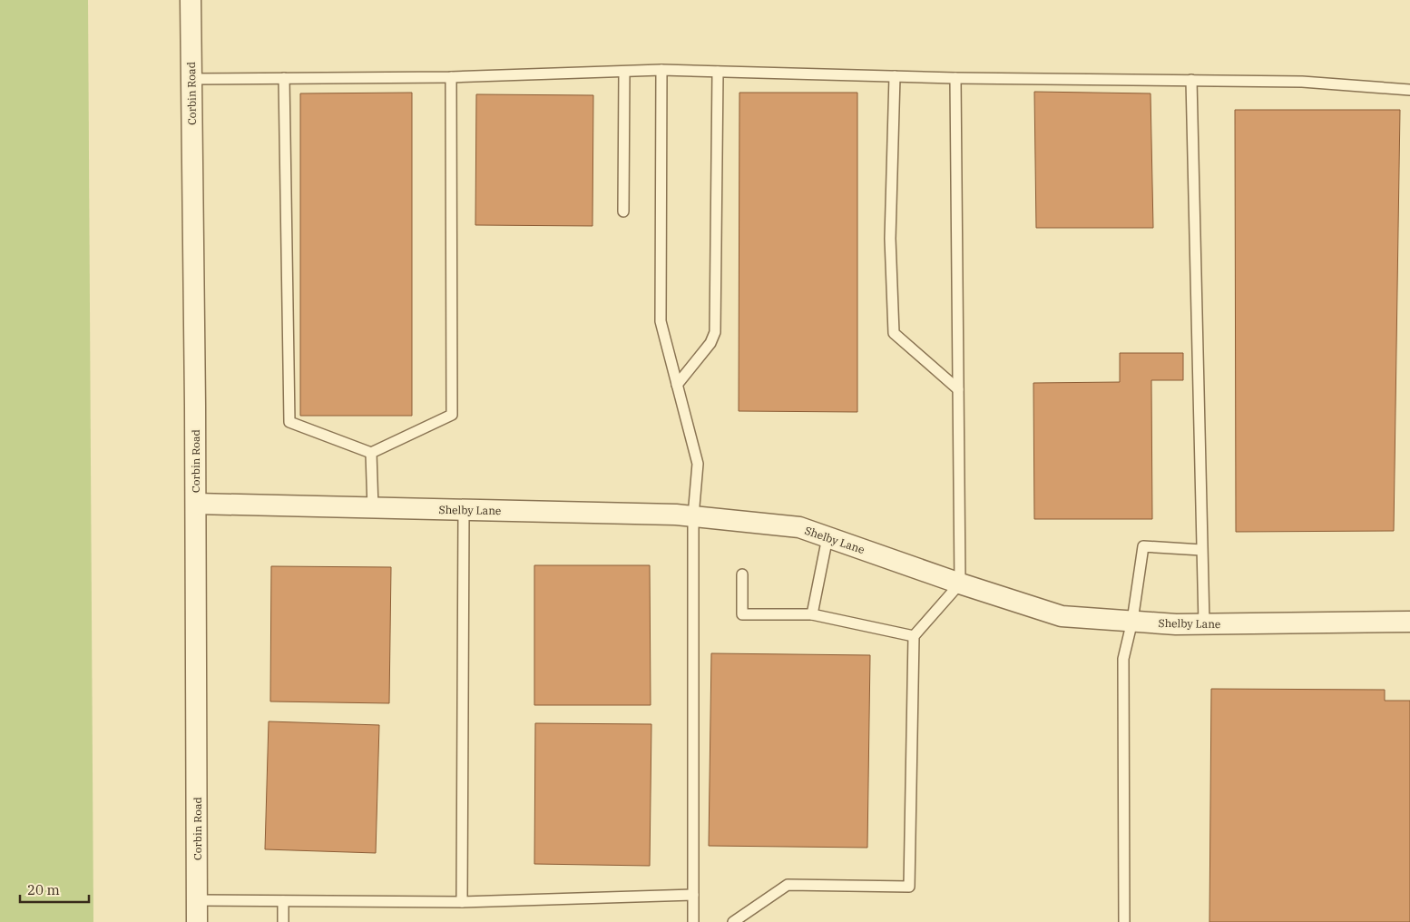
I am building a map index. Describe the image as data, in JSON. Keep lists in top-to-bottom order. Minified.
{"streets":{"street":["Corbin Road","Shelby Lane"]},"crossings":[["Corbin Road","Shelby Lane"]],"scale_bar":"20 m"}
